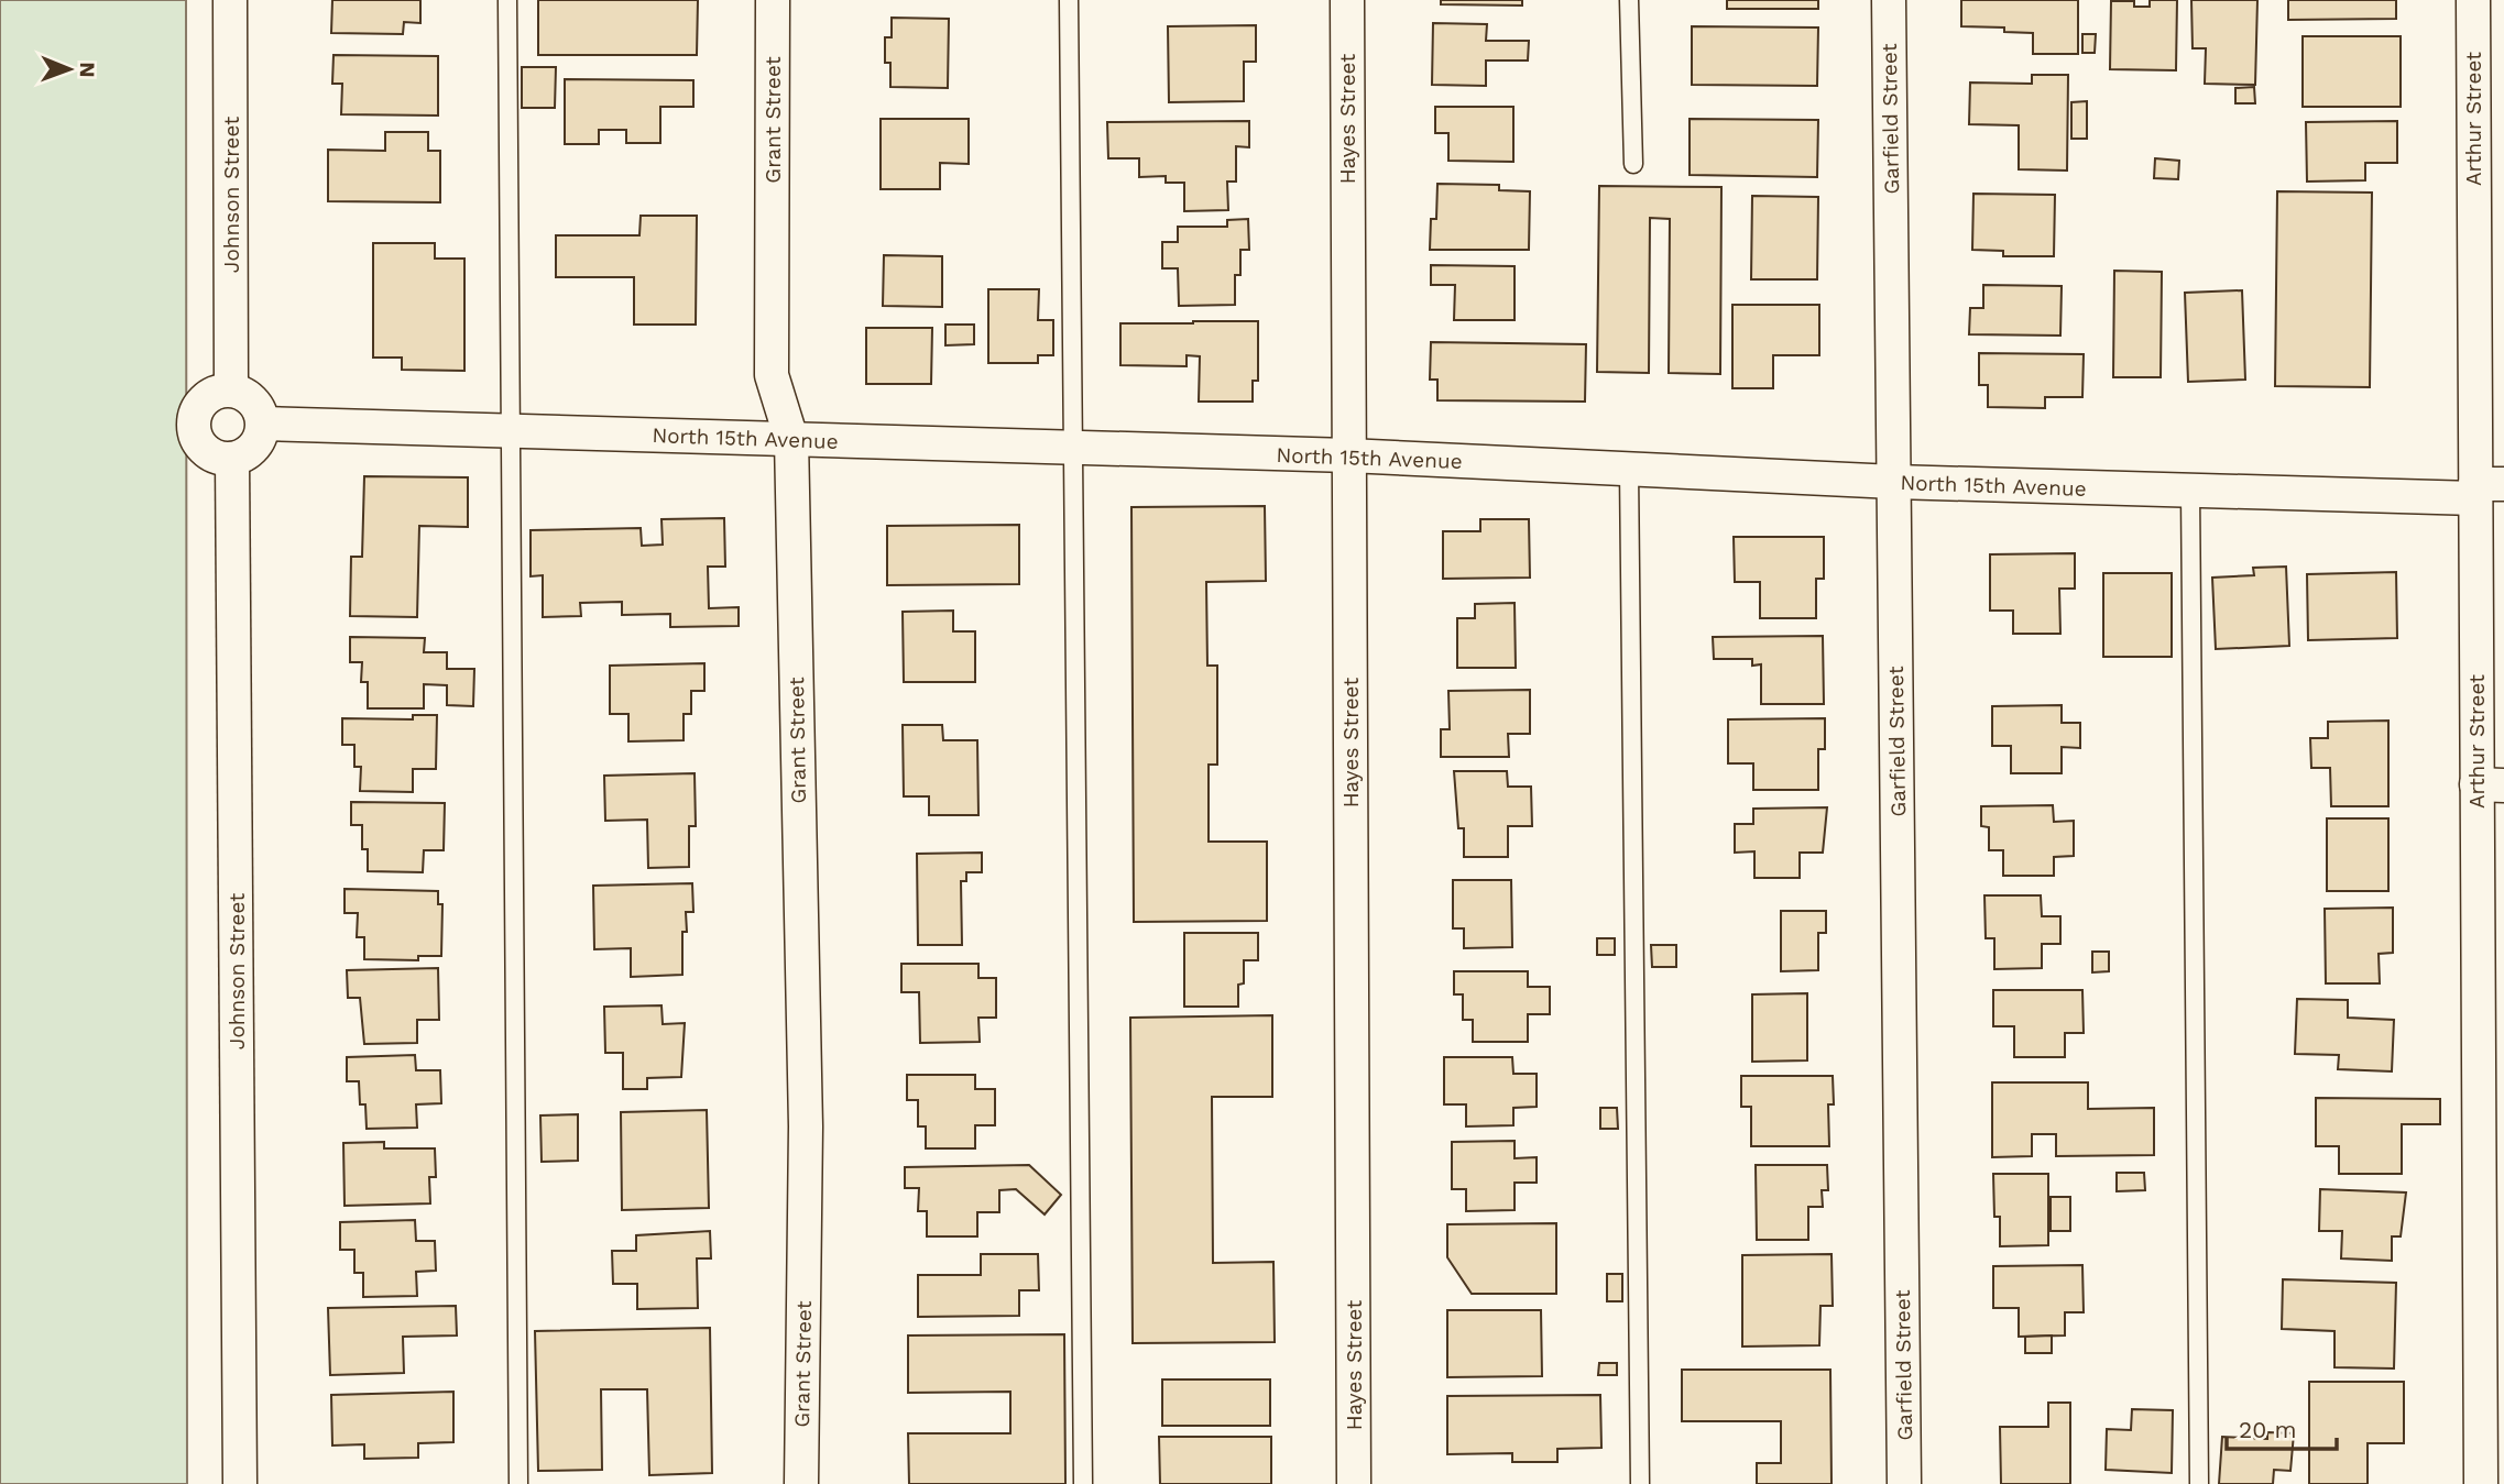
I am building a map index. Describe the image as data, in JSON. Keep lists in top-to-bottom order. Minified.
{"streets":{"street":["Hayes Street","Garfield Street","Arthur Street","Grant Street","Johnson Street","North 15th Avenue"]},"crossings":[["Hayes Street","North 15th Avenue"],["Garfield Street","North 15th Avenue"],["Arthur Street","North 15th Avenue"],["Grant Street","North 15th Avenue"],["Johnson Street","North 15th Avenue"]],"scale_bar":"20 m","north":"right"}
